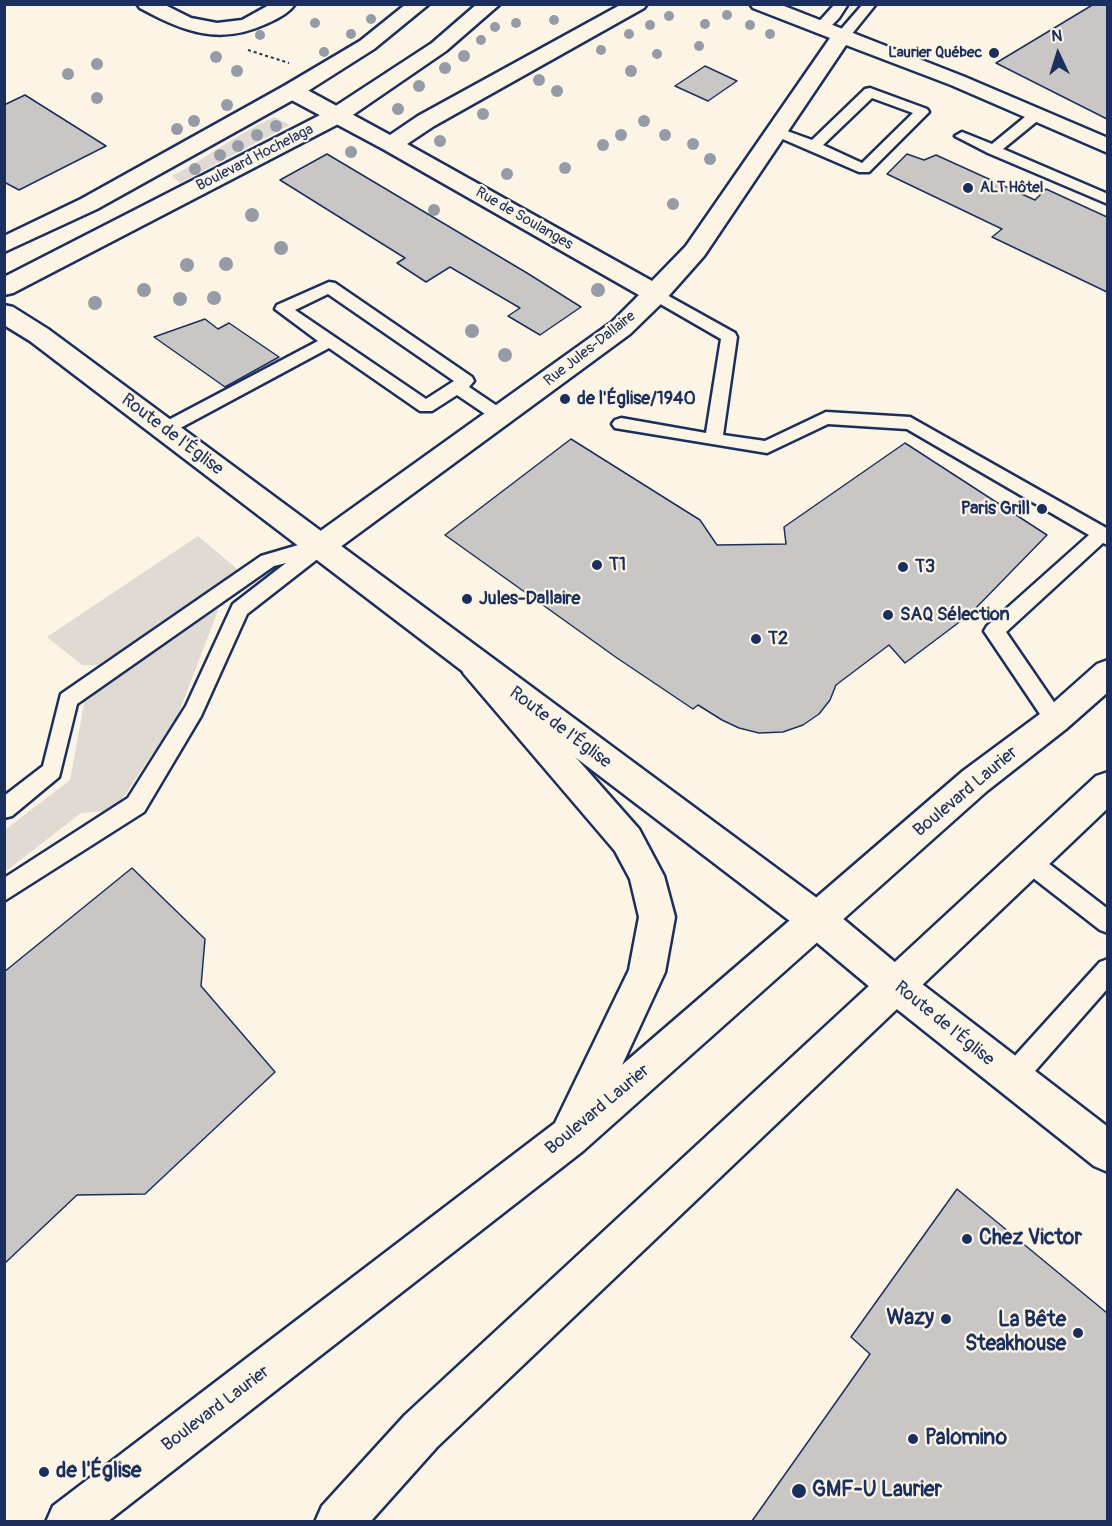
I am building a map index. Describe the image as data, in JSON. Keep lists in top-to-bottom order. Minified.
{"streets":{"main road":["Boulevard Hochelaga","Rue de Soulanges","Rue Jules-Dallaire","Route de l'Église","Boulevard Laurier"]},"crossings":[["Boulevard Hochelaga","Rue de Soulanges"],["Rue de Soulanges","Rue Jules-Dallaire"],["Rue Jules-Dallaire","Route de l'Église"],["Route de l'Église","Boulevard Laurier"]],"places":["Laurier Québec","ALT Hôtel","de l'Église/1940","Paris Grill","T1","T3","Jules-Dallaire","SAQ Sélection","T2","Chez Victor","Wazy","La Bête Steakhouse","Palomino","de l'Église","GMF-U Laurier"],"north":"top"}
